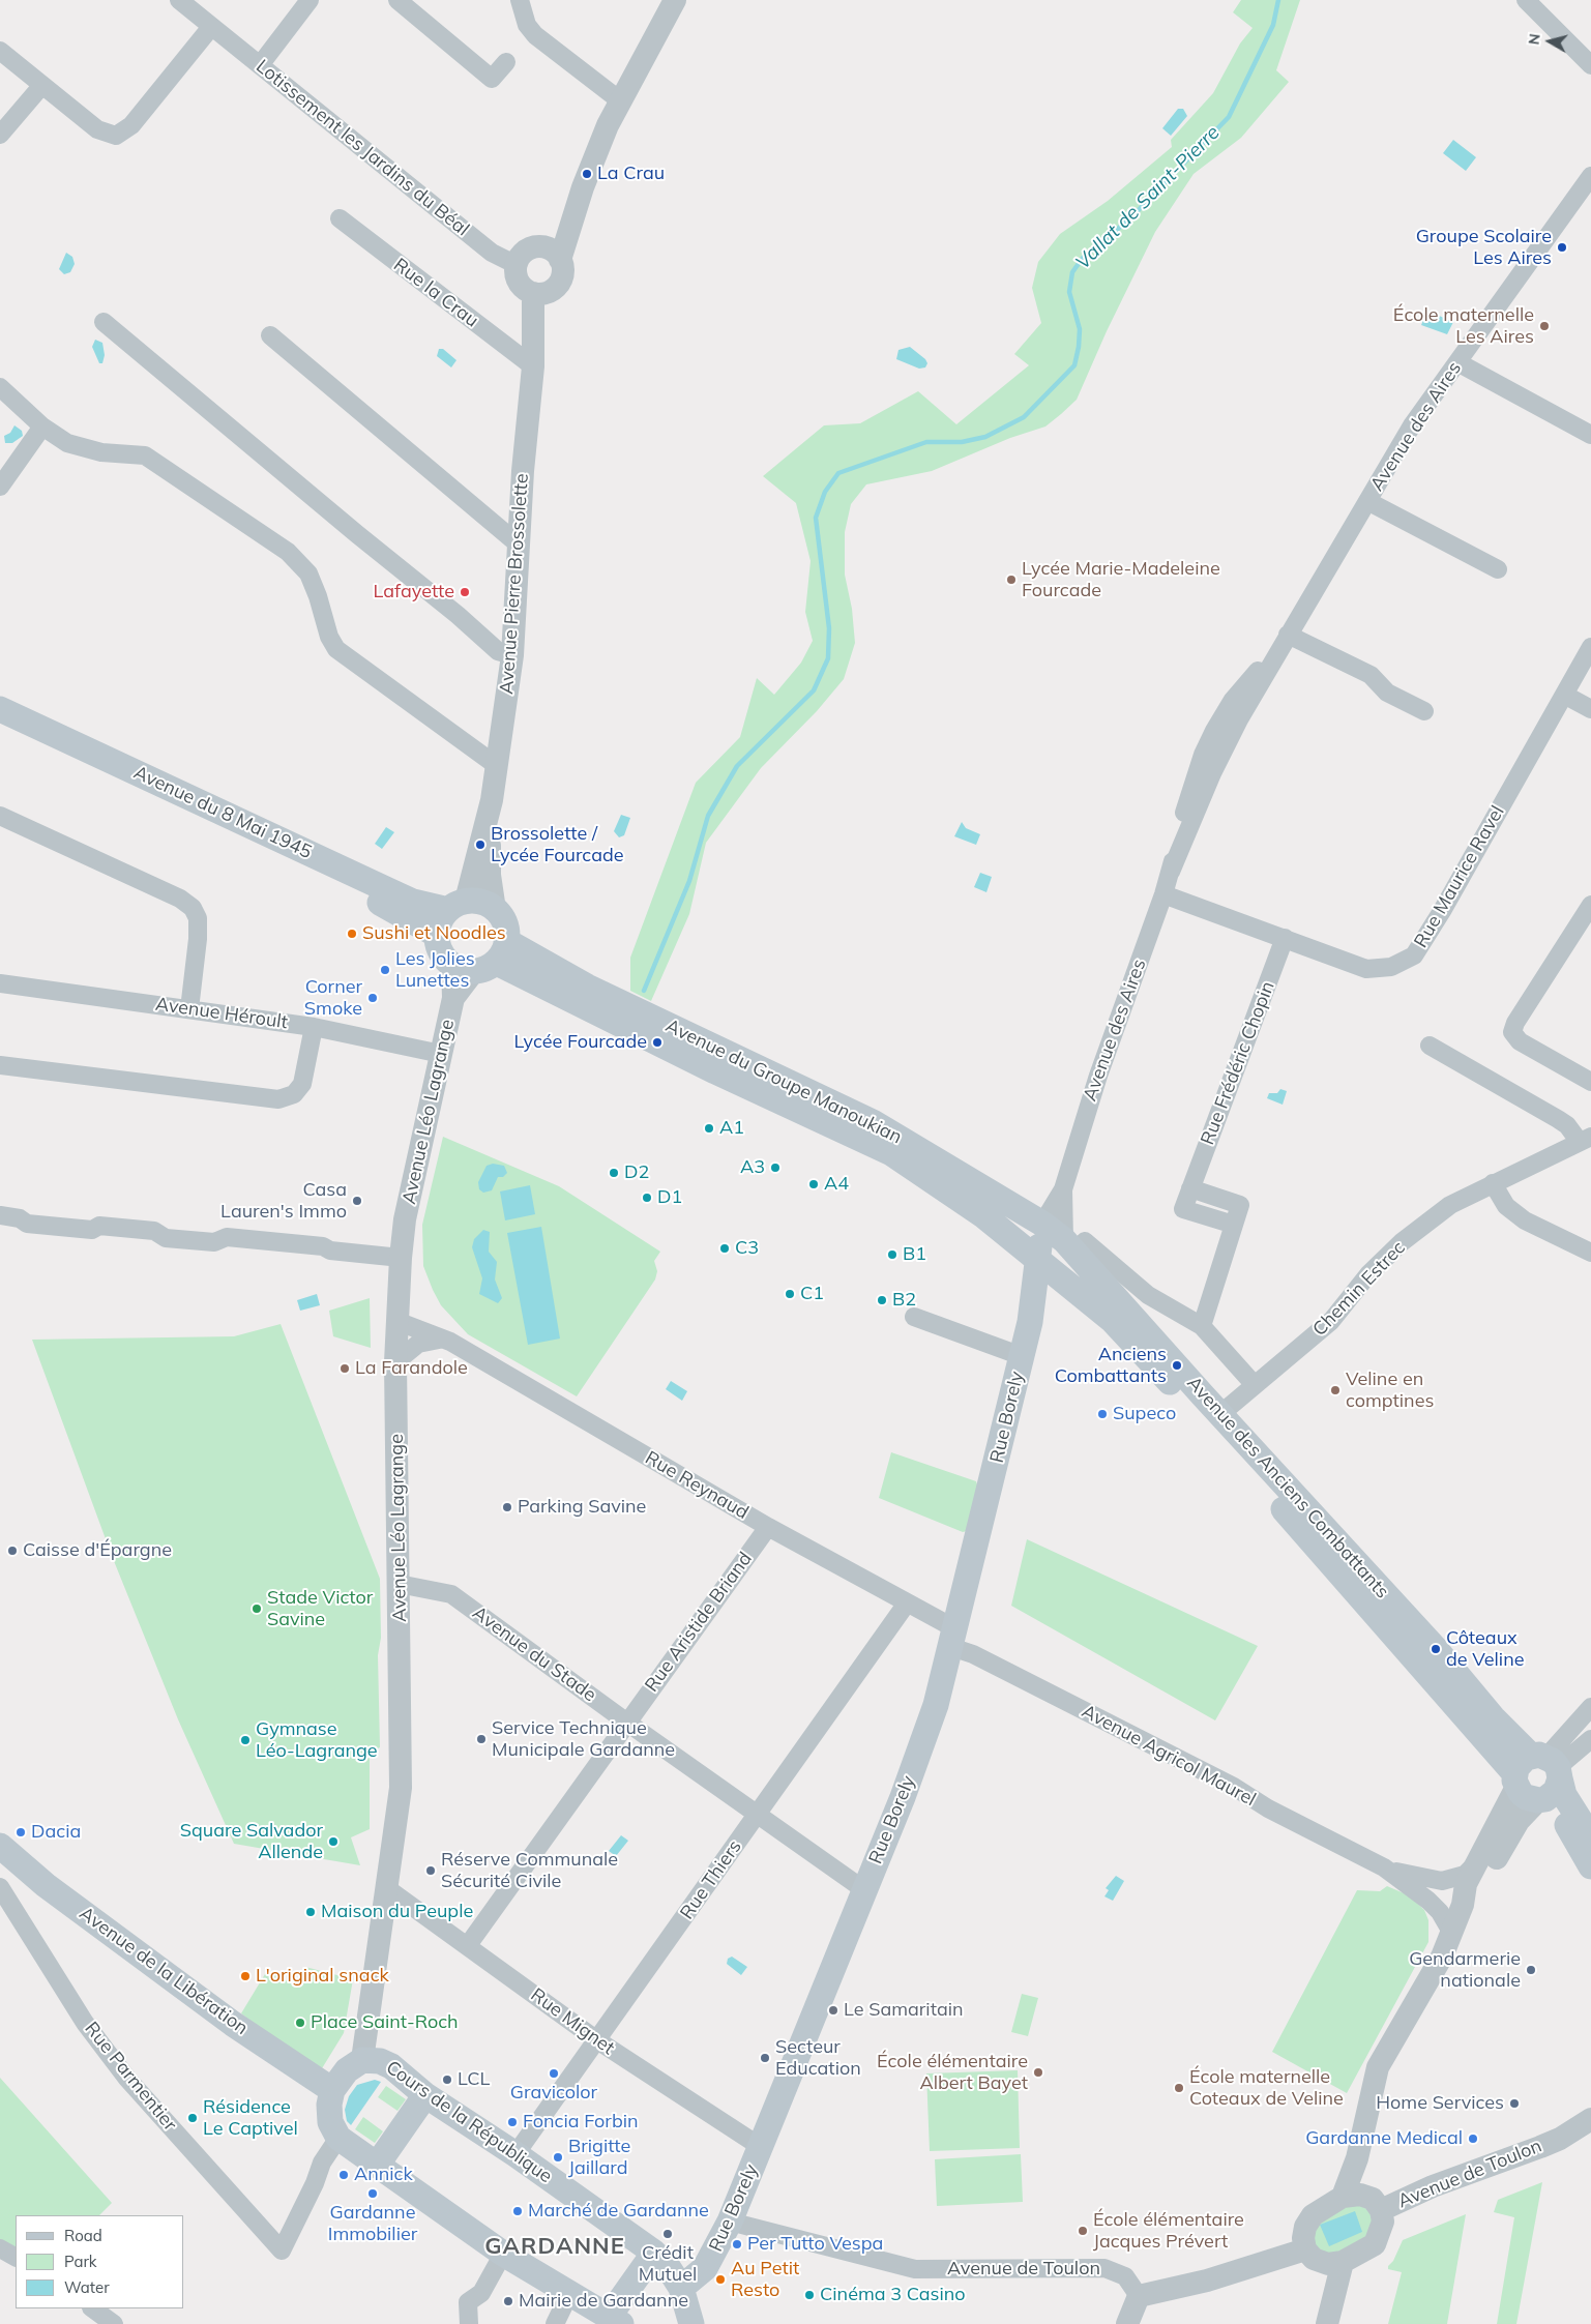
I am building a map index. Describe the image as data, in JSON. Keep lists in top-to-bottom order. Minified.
{"streets":{"main road":["Avenue du 8 Mai 1945","Avenue du Groupe Manoukian","Rue Borely","Avenue des Anciens Combattants","Avenue de la Libération","Cours de la République"],"street":["Lotissement les Jardins du Béal","Rue la Crau","Avenue des Aires","Avenue Pierre Brossolette","Rue Maurice Ravel","Avenue Héroult","Rue Frédéric Chopin","Avenue Léo Lagrange","Chemin Estrec","Rue Reynaud","Rue Aristide Briand","Avenue du Stade","Avenue Agricol Maurel","Rue Thiers","Rue Mignet","Rue Parmentier","Avenue de Toulon"]},"crossings":[["Lotissement les Jardins du Béal","Avenue Pierre Brossolette"],["Rue la Crau","Avenue Pierre Brossolette"],["Avenue des Aires","Rue Maurice Ravel"],["Avenue des Aires","Avenue du Groupe Manoukian"],["Avenue des Aires","Avenue des Anciens Combattants"],["Avenue Pierre Brossolette","Avenue du 8 Mai 1945"],["Avenue Pierre Brossolette","Avenue du Groupe Manoukian"],["Avenue Pierre Brossolette","Avenue Léo Lagrange"],["Avenue du 8 Mai 1945","Avenue du Groupe Manoukian"],["Avenue du 8 Mai 1945","Avenue Léo Lagrange"],["Rue Maurice Ravel","Rue Frédéric Chopin"],["Avenue Héroult","Avenue Léo Lagrange"],["Avenue du Groupe Manoukian","Avenue Léo Lagrange"],["Avenue du Groupe Manoukian","Rue Borely"],["Avenue du Groupe Manoukian","Avenue des Anciens Combattants"],["Avenue Léo Lagrange","Rue Reynaud"],["Avenue Léo Lagrange","Avenue du Stade"],["Avenue Léo Lagrange","Avenue de la Libération"],["Avenue Léo Lagrange","Rue Mignet"],["Avenue Léo Lagrange","Rue Parmentier"],["Avenue Léo Lagrange","Cours de la République"],["Chemin Estrec","Avenue des Anciens Combattants"],["Rue Borely","Rue Reynaud"],["Rue Borely","Avenue des Anciens Combattants"],["Rue Borely","Avenue du Stade"],["Rue Borely","Avenue Agricol Maurel"],["Rue Borely","Rue Mignet"],["Rue Borely","Cours de la République"],["Rue Borely","Avenue de Toulon"],["Rue Reynaud","Rue Aristide Briand"],["Rue Reynaud","Avenue Agricol Maurel"],["Rue Reynaud","Rue Thiers"],["Rue Aristide Briand","Avenue du Stade"],["Rue Aristide Briand","Rue Mignet"],["Avenue du Stade","Rue Thiers"],["Rue Thiers","Rue Mignet"],["Rue Thiers","Cours de la République"],["Avenue de la Libération","Rue Parmentier"],["Avenue de la Libération","Cours de la République"],["Rue Parmentier","Cours de la République"]],"districts":["GARDANNE"],"water":["Vallat de Saint-Pierre"],"places":["La Crau","Groupe Scolaire Les Aires","École maternelle Les Aires","Lycée Marie-Madeleine Fourcade","Lafayette","Brossolette / Lycée Fourcade","Sushi et Noodles","Les Jolies Lunettes","Corner Smoke","Lycée Fourcade","A1","A3","D2","A4","D1","Casa Lauren's Immo","C3","B1","C1","B2","Anciens Combattants","La Farandole","Veline en comptines","Supeco","Parking Savine","Caisse d'Épargne","Stade Victor Savine","Côteaux de Veline","Service Technique Municipale Gardanne","Gymnase Léo-Lagrange","Dacia","Square Salvador Allende","Réserve Communale Sécurité Civile","Maison du Peuple","Gendarmerie nationale","L'original snack","Le Samaritain","Place Saint-Roch","Secteur Education","École élémentaire Albert Bayet","Gravicolor","LCL","École maternelle Coteaux de Veline","Home Services","Résidence Le Captivel","Foncia Forbin","Gardanne Medical","Brigitte Jaillard","Annick","Gardanne Immobilier","Marché de Gardanne","École élémentaire Jacques Prévert","Crédit Mutuel","Per Tutto Vespa","Au Petit Resto","Cinéma 3 Casino","Mairie de Gardanne"],"legend":["Road","Park","Water"],"north":"left"}
